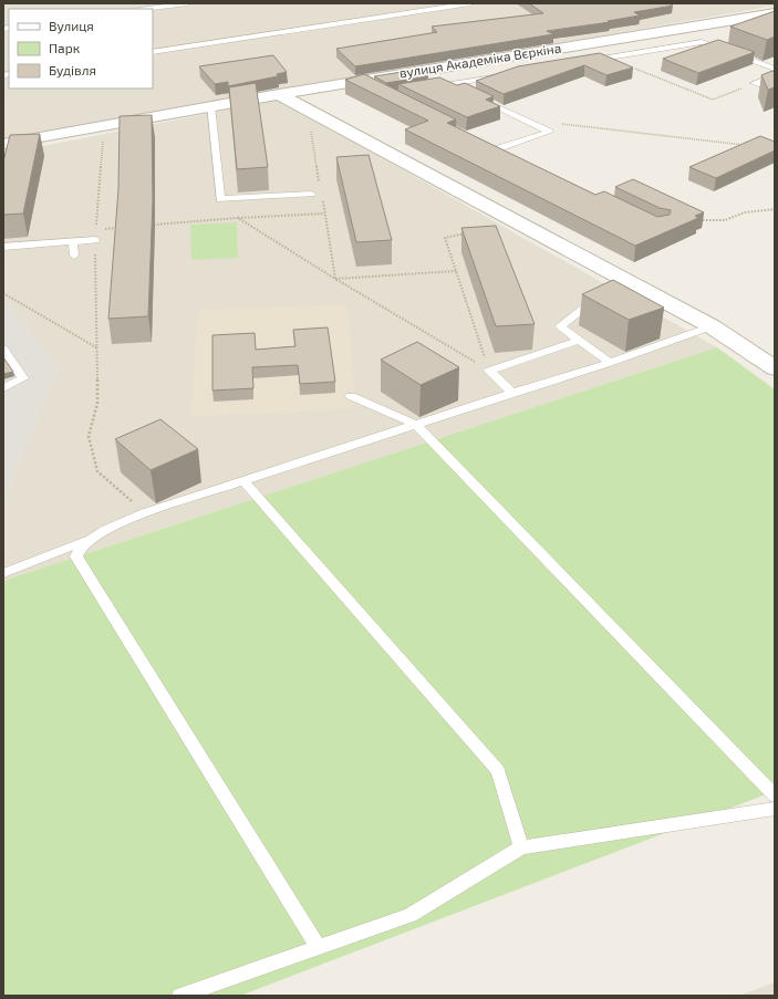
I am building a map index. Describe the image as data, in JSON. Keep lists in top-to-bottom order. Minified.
{"streets":{"street":["вулиця Академіка Вєркіна"]},"legend":["Вулиця","Парк","Будівля"]}
